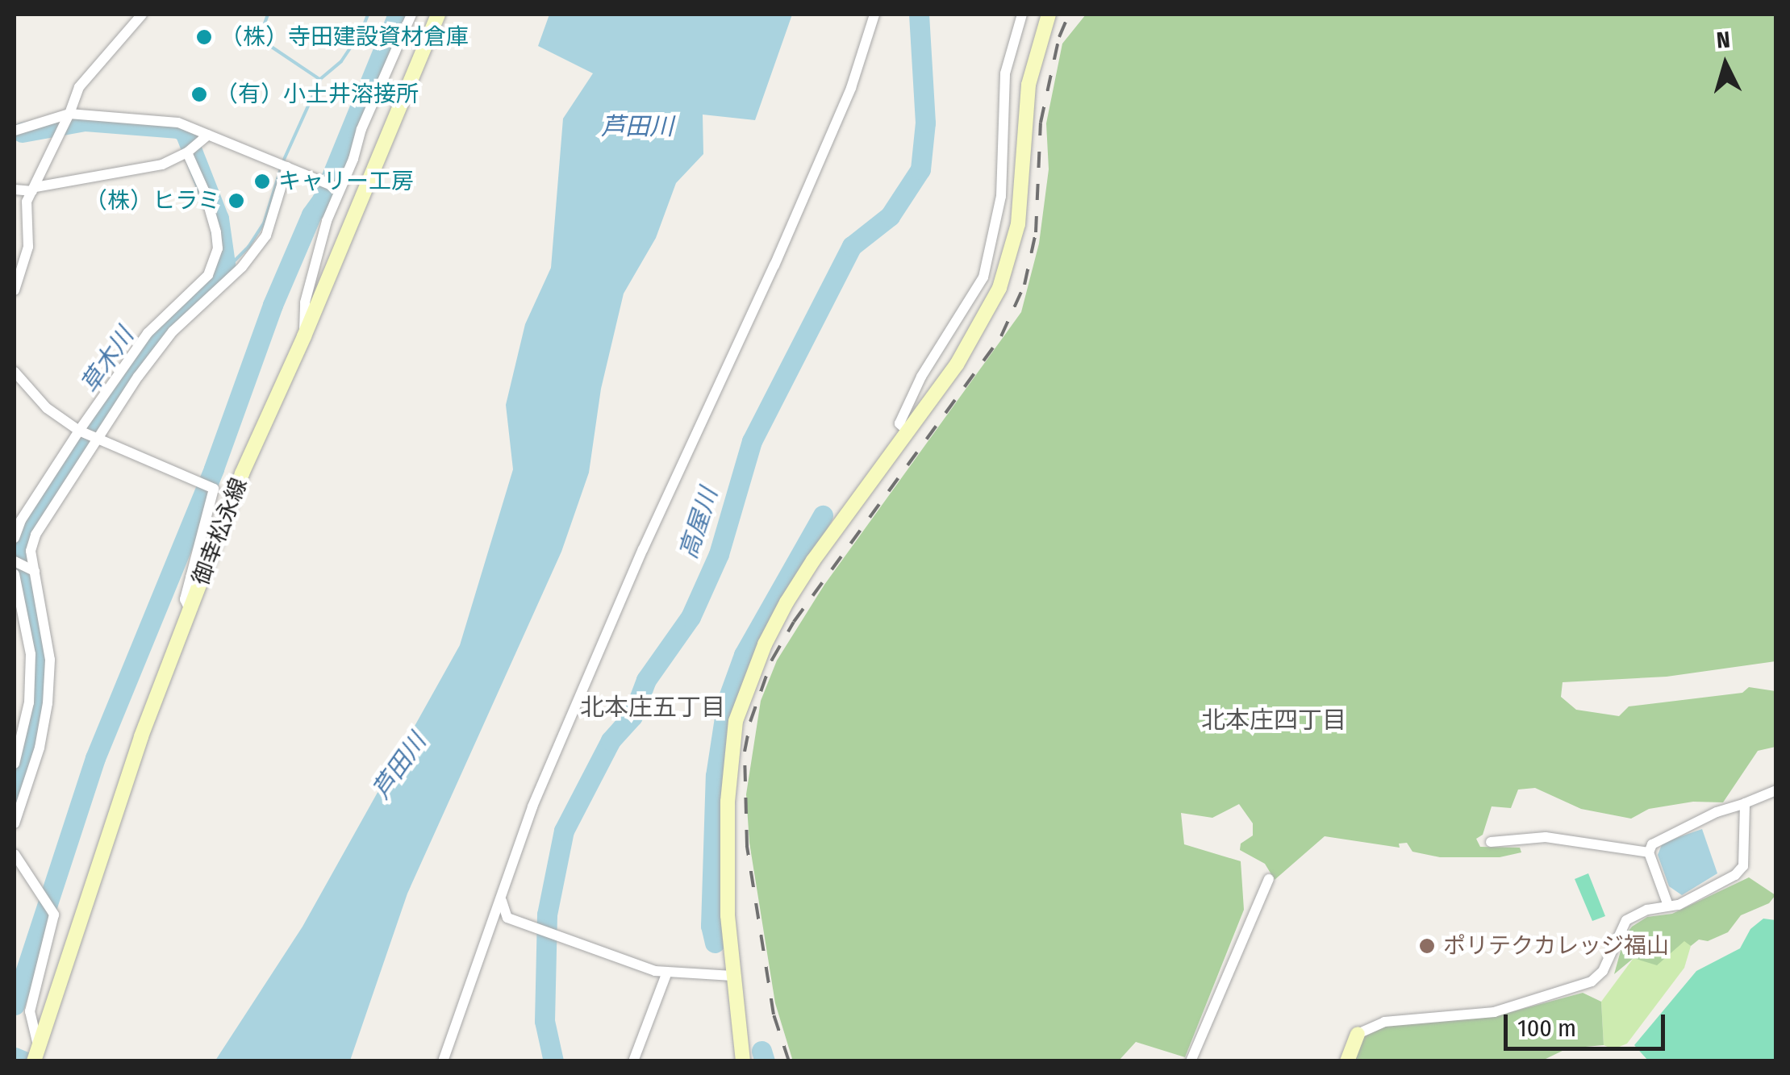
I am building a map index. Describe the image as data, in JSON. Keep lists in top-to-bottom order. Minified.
{"streets":{"street":["御幸松永線"]},"districts":["北本庄五丁目","北本庄四丁目"],"water":["芦田川","草木川","高屋川"],"places":["（株）寺田建設資材倉庫","（有）小土井溶接所","キャリー工房","（株）ヒラミ","ポリテクカレッジ福山"],"scale_bar":"100 m","north":"top"}
